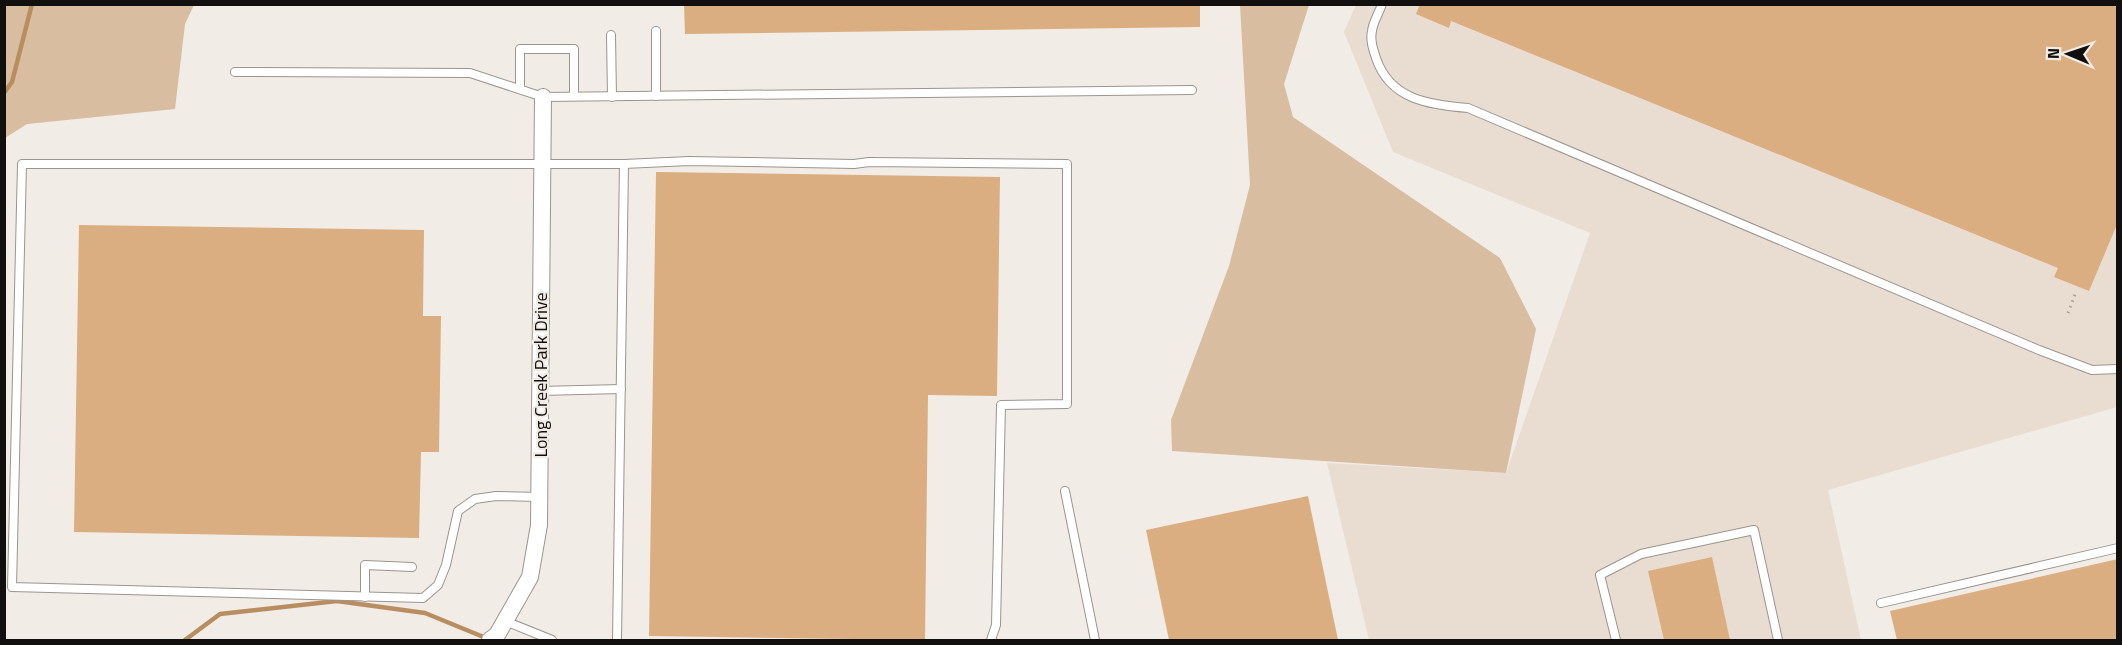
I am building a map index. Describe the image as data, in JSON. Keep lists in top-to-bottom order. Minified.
{"streets":{"street":["Long Creek Park Drive"]},"north":"left"}
